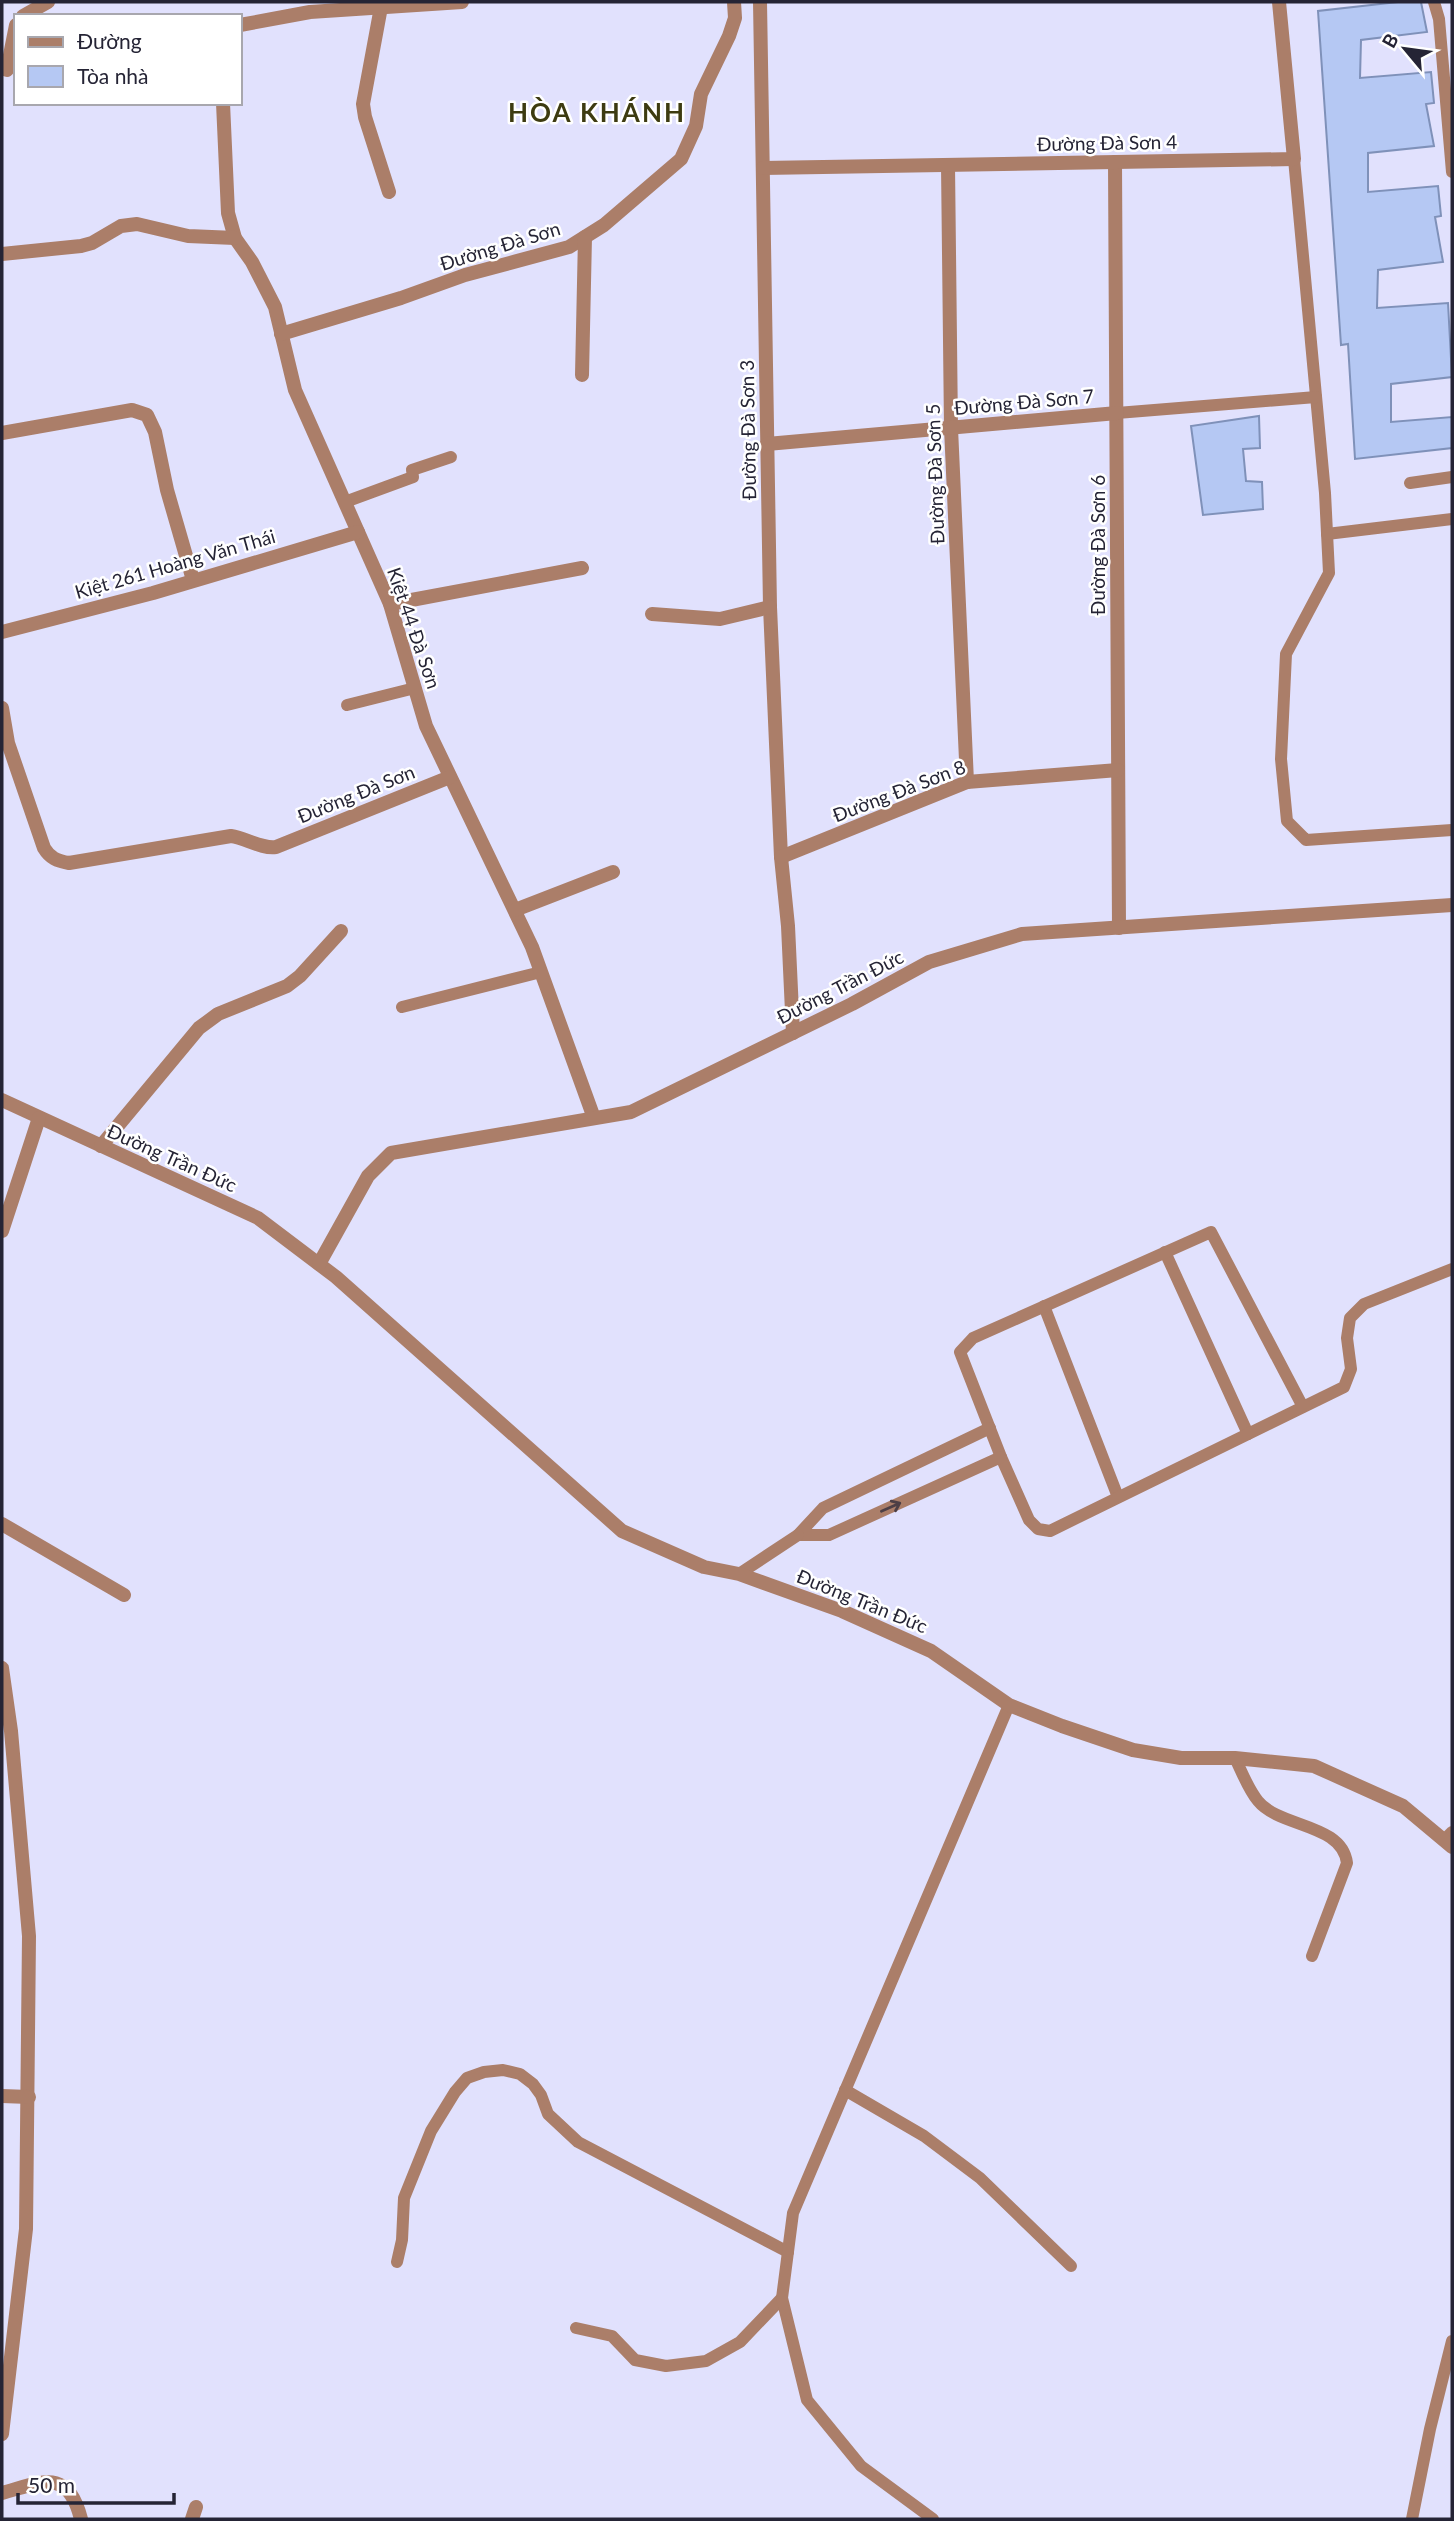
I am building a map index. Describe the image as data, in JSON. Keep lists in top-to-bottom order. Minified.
{"streets":{"street":["Đường Đà Sơn 4","Đường Đà Sơn","Đường Đà Sơn 7","Đường Đà Sơn 3","Đường Đà Sơn 5","Đường Đà Sơn 6","Kiệt 261 Hoàng Văn Thái","Kiệt 44 Đà Sơn","Đường Đà Sơn 8","Đường Trần Đức"]},"crossings":[["Đường Đà Sơn 4","Đường Đà Sơn 3"],["Đường Đà Sơn 4","Đường Đà Sơn 5"],["Đường Đà Sơn 4","Đường Đà Sơn 6"],["Đường Đà Sơn","Kiệt 44 Đà Sơn"],["Đường Đà Sơn 7","Đường Đà Sơn 3"],["Đường Đà Sơn 7","Đường Đà Sơn 5"],["Đường Đà Sơn 7","Đường Đà Sơn 6"],["Đường Đà Sơn 3","Đường Đà Sơn 8"],["Đường Đà Sơn 3","Đường Trần Đức"],["Đường Đà Sơn 5","Đường Đà Sơn 8"],["Đường Đà Sơn 6","Đường Đà Sơn 8"],["Đường Đà Sơn 6","Đường Trần Đức"],["Kiệt 261 Hoàng Văn Thái","Kiệt 44 Đà Sơn"],["Kiệt 44 Đà Sơn","Đường Trần Đức"]],"districts":["HÒA KHÁNH"],"legend":["Đường","Tòa nhà"],"scale_bar":"50 m","north":"top left"}
